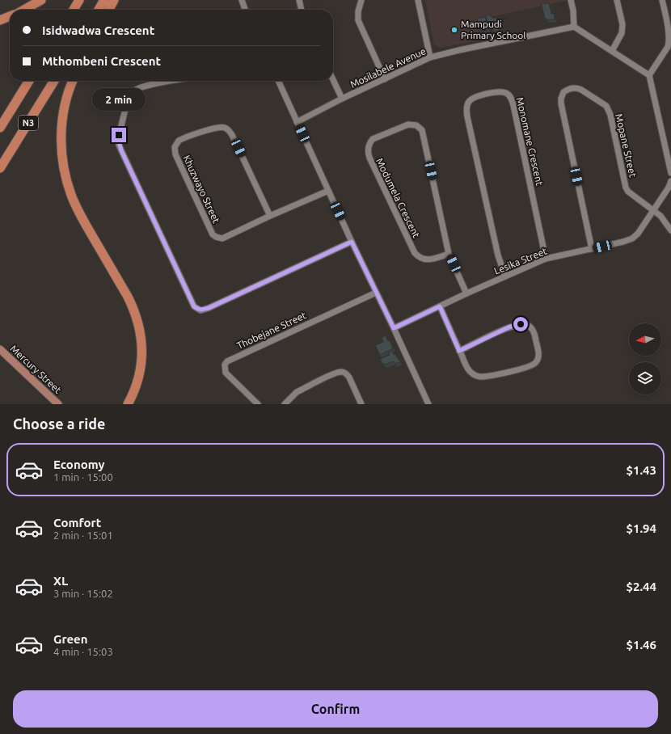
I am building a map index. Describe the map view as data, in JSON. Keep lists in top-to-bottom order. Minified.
{"streets":{"highway":["N3"],"main road":["Mercury Street"],"street":["Mosilabele Avenue","Monomane Crescent","Mopane Street","Khuzwayo Street","Modumela Crescent","Lesika Street","Thobejane Street"]},"crossings":[["Monomane Crescent","Lesika Street"],["Mopane Street","Lesika Street"],["Modumela Crescent","Lesika Street"]],"places":["Mampudi Primary School"],"north":"left","page":{"banner":["Isidwadwa Crescent","Mthombeni Crescent"],"bubble":"2 min","heading":"Choose a ride","list":[{"name":"Economy","note":"1 min · 15:00","value":"$1.43"},{"name":"Comfort","note":"2 min · 15:01","value":"$1.94"},{"name":"XL","note":"3 min · 15:02","value":"$2.44"},{"name":"Green","note":"4 min · 15:03","value":"$1.46"}],"buttons":"Confirm"}}
